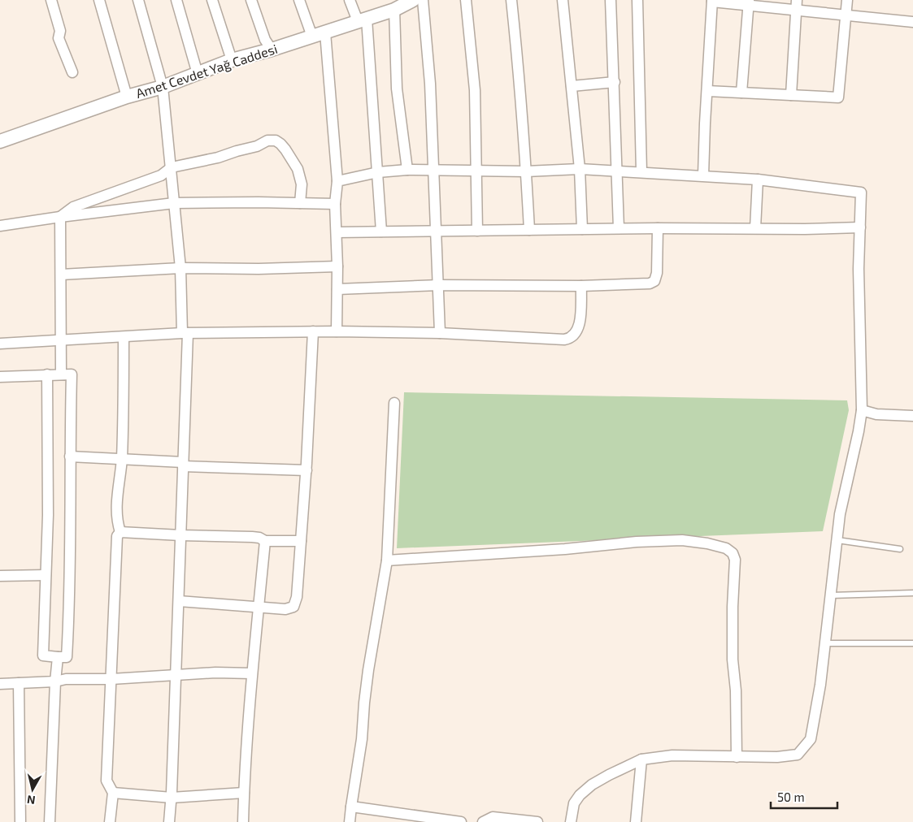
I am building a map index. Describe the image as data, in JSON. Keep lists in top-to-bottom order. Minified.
{"streets":{"street":["Amet Cevdet Yağ Caddesi"]},"scale_bar":"50 m","north":"bottom"}
